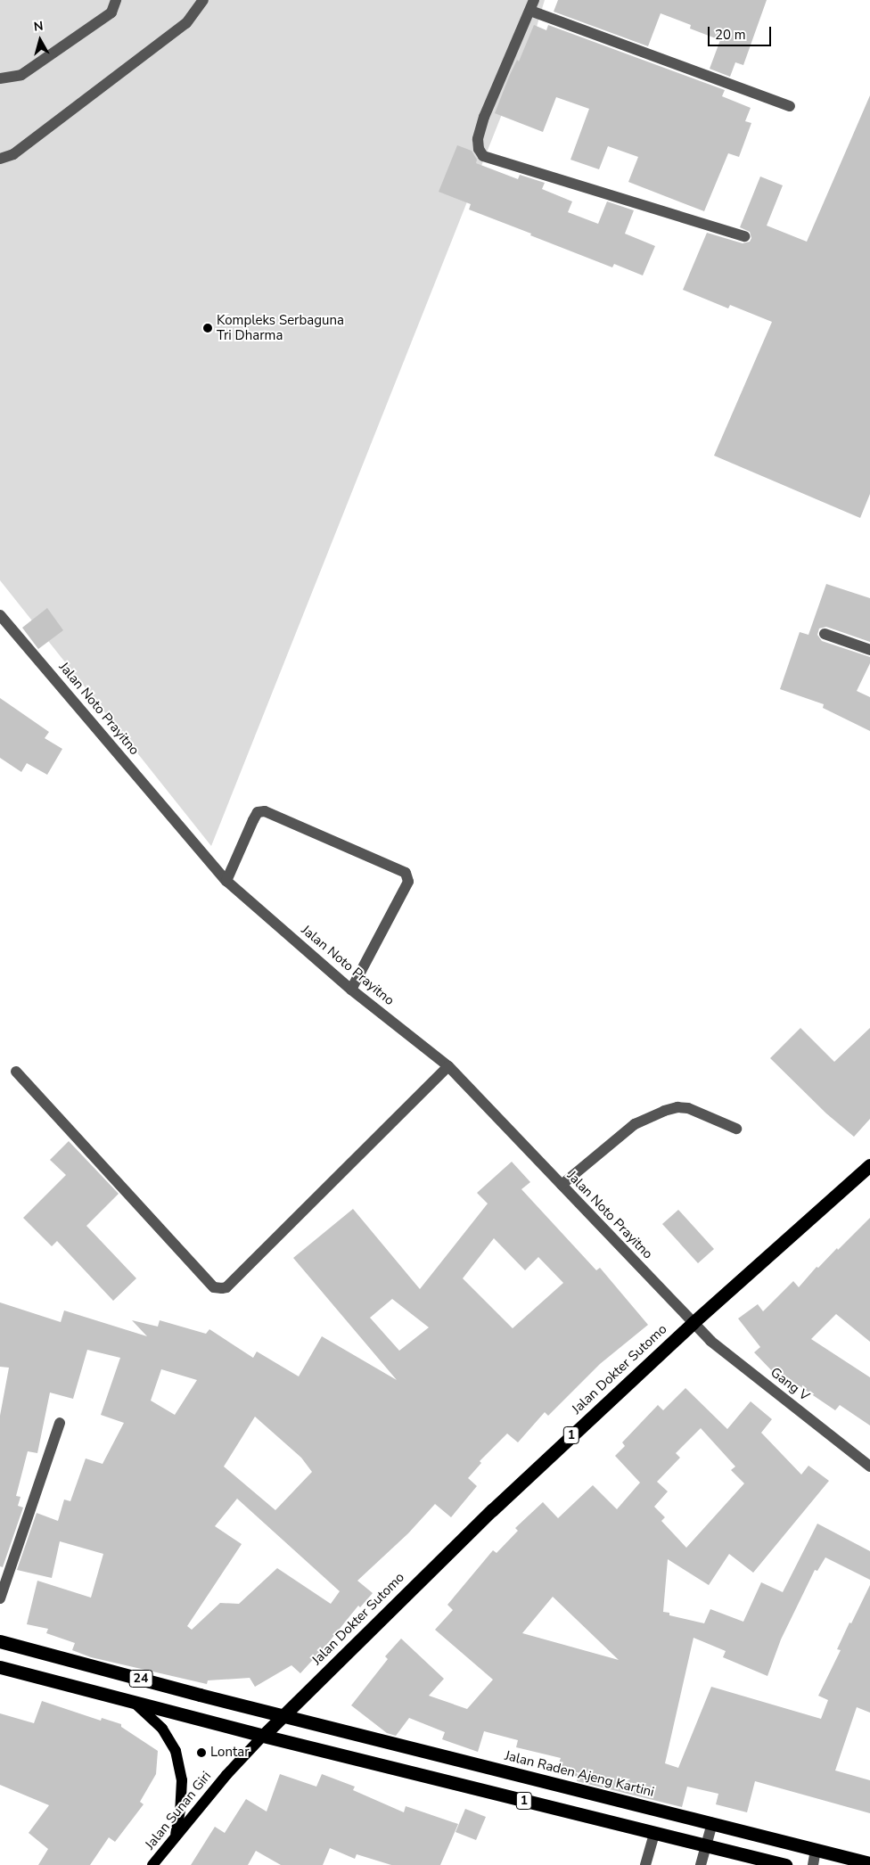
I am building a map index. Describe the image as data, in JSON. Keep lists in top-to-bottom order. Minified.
{"streets":{"highway":["Jalan Dokter Sutomo","1","24","Jalan Raden Ajeng Kartini"],"main road":["Jalan Sunan Giri"],"street":["Jalan Noto Prayitno","Gang V"]},"crossings":[["Jalan Noto Prayitno","Jalan Dokter Sutomo"],["Jalan Noto Prayitno","Gang V"],["Jalan Dokter Sutomo","Gang V"],["Jalan Dokter Sutomo","1"],["Jalan Dokter Sutomo","24"],["Jalan Dokter Sutomo","Jalan Raden Ajeng Kartini"],["1","24"],["1","Jalan Raden Ajeng Kartini"],["1","Jalan Sunan Giri"],["24","Jalan Raden Ajeng Kartini"],["24","Jalan Sunan Giri"]],"places":["Kompleks Serbaguna Tri Dharma","Lontar"],"scale_bar":"20 m","north":"top"}
